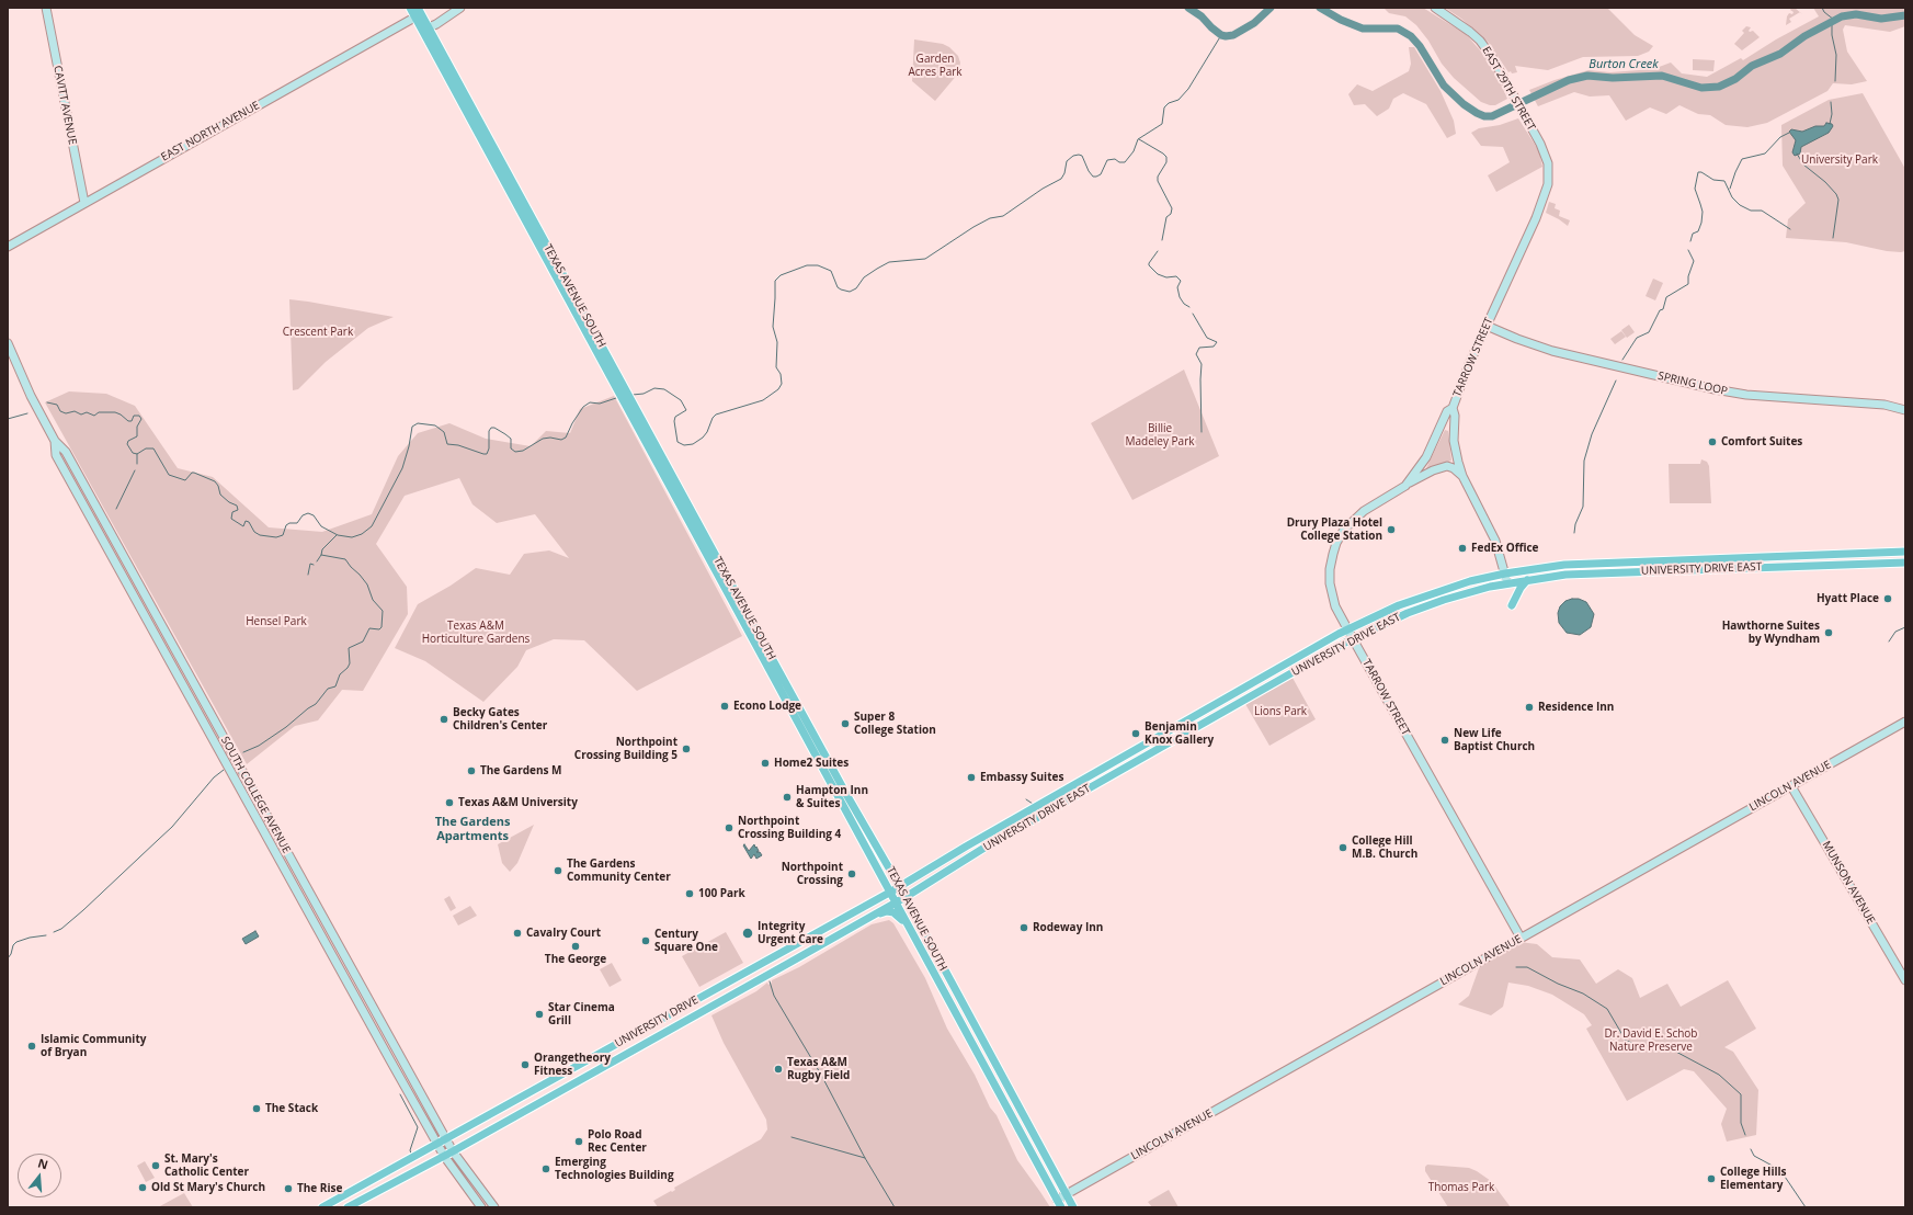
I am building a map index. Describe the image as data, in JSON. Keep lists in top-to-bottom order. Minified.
{"streets":{"main road":["TEXAS AVENUE SOUTH","UNIVERSITY DRIVE EAST","UNIVERSITY DRIVE"],"street":["EAST 29TH STREET","CAVITT AVENUE","EAST NORTH AVENUE","TARROW STREET","SPRING LOOP","LINCOLN AVENUE","SOUTH COLLEGE AVENUE","MUNSON AVENUE"]},"crossings":[["EAST 29TH STREET","TARROW STREET"],["CAVITT AVENUE","EAST NORTH AVENUE"],["EAST NORTH AVENUE","TEXAS AVENUE SOUTH"],["TEXAS AVENUE SOUTH","UNIVERSITY DRIVE EAST"],["TEXAS AVENUE SOUTH","LINCOLN AVENUE"],["TEXAS AVENUE SOUTH","UNIVERSITY DRIVE"],["TARROW STREET","SPRING LOOP"],["TARROW STREET","UNIVERSITY DRIVE EAST"],["TARROW STREET","LINCOLN AVENUE"],["UNIVERSITY DRIVE EAST","UNIVERSITY DRIVE"],["LINCOLN AVENUE","MUNSON AVENUE"],["SOUTH COLLEGE AVENUE","UNIVERSITY DRIVE"]],"districts":["The Gardens Apartments"],"water":["Burton Creek"],"parks":["Garden Acres Park","University Park","Crescent Park","Billie Madeley Park","Hensel Park","Texas A&M Horticulture Gardens","Lions Park","Dr. David E. Schob Nature Preserve","Thomas Park"],"places":["Comfort Suites","Drury Plaza Hotel College Station","FedEx Office","Hyatt Place","Hawthorne Suites by Wyndham","Econo Lodge","Residence Inn","Becky Gates Children's Center","Super 8 College Station","Benjamin Knox Gallery","New Life Baptist Church","Northpoint Crossing Building 5","Home2 Suites","The Gardens M","Embassy Suites","Hampton Inn & Suites","Texas A&M University","Northpoint Crossing Building 4","College Hill M.B. Church","The Gardens Community Center","Northpoint Crossing","100 Park","Rodeway Inn","Cavalry Court","Integrity Urgent Care","Century Square One","The George","Star Cinema Grill","Islamic Community of Bryan","Orangetheory Fitness","Texas A&M Rugby Field","The Stack","Polo Road Rec Center","St. Mary's Catholic Center","Emerging Technologies Building","College Hills Elementary","Old St Mary's Church","The Rise"],"north":"top"}
